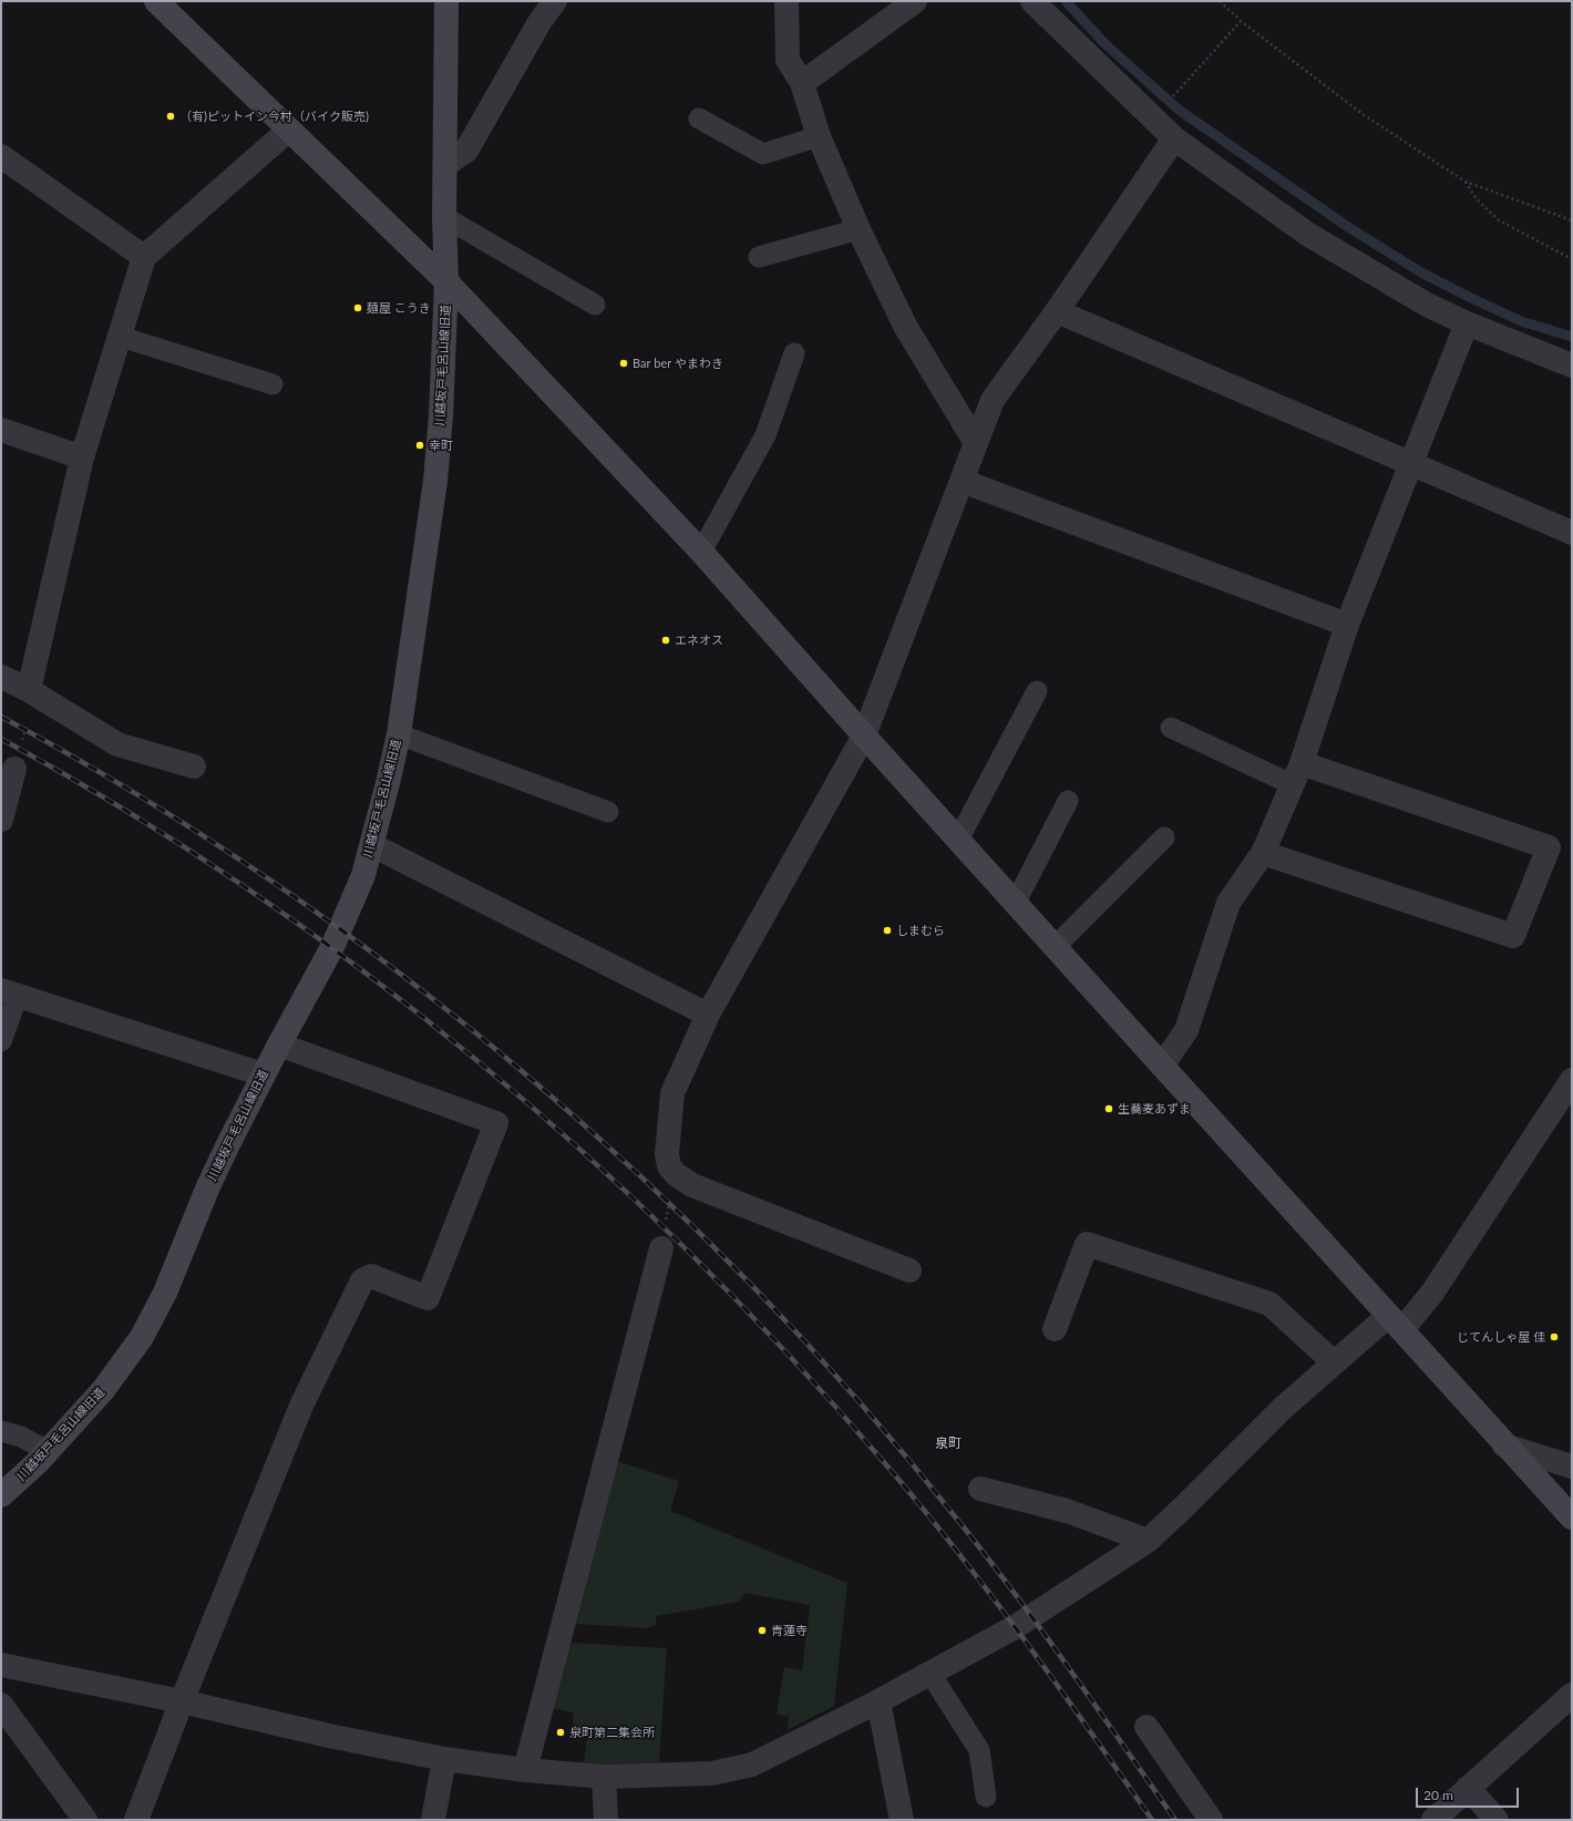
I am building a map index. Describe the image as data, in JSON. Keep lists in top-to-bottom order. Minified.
{"streets":{"street":["川越坂戸毛呂山線旧道"]},"districts":["泉町"],"places":["（有)ピットイン今村（バイク販売)","麺屋 こうき","Bar ber やまわき","幸町","エネオス","しまむら","生蕎麦あずま","じてんしゃ屋 佳","青蓮寺","泉町第二集会所"],"scale_bar":"20 m"}
